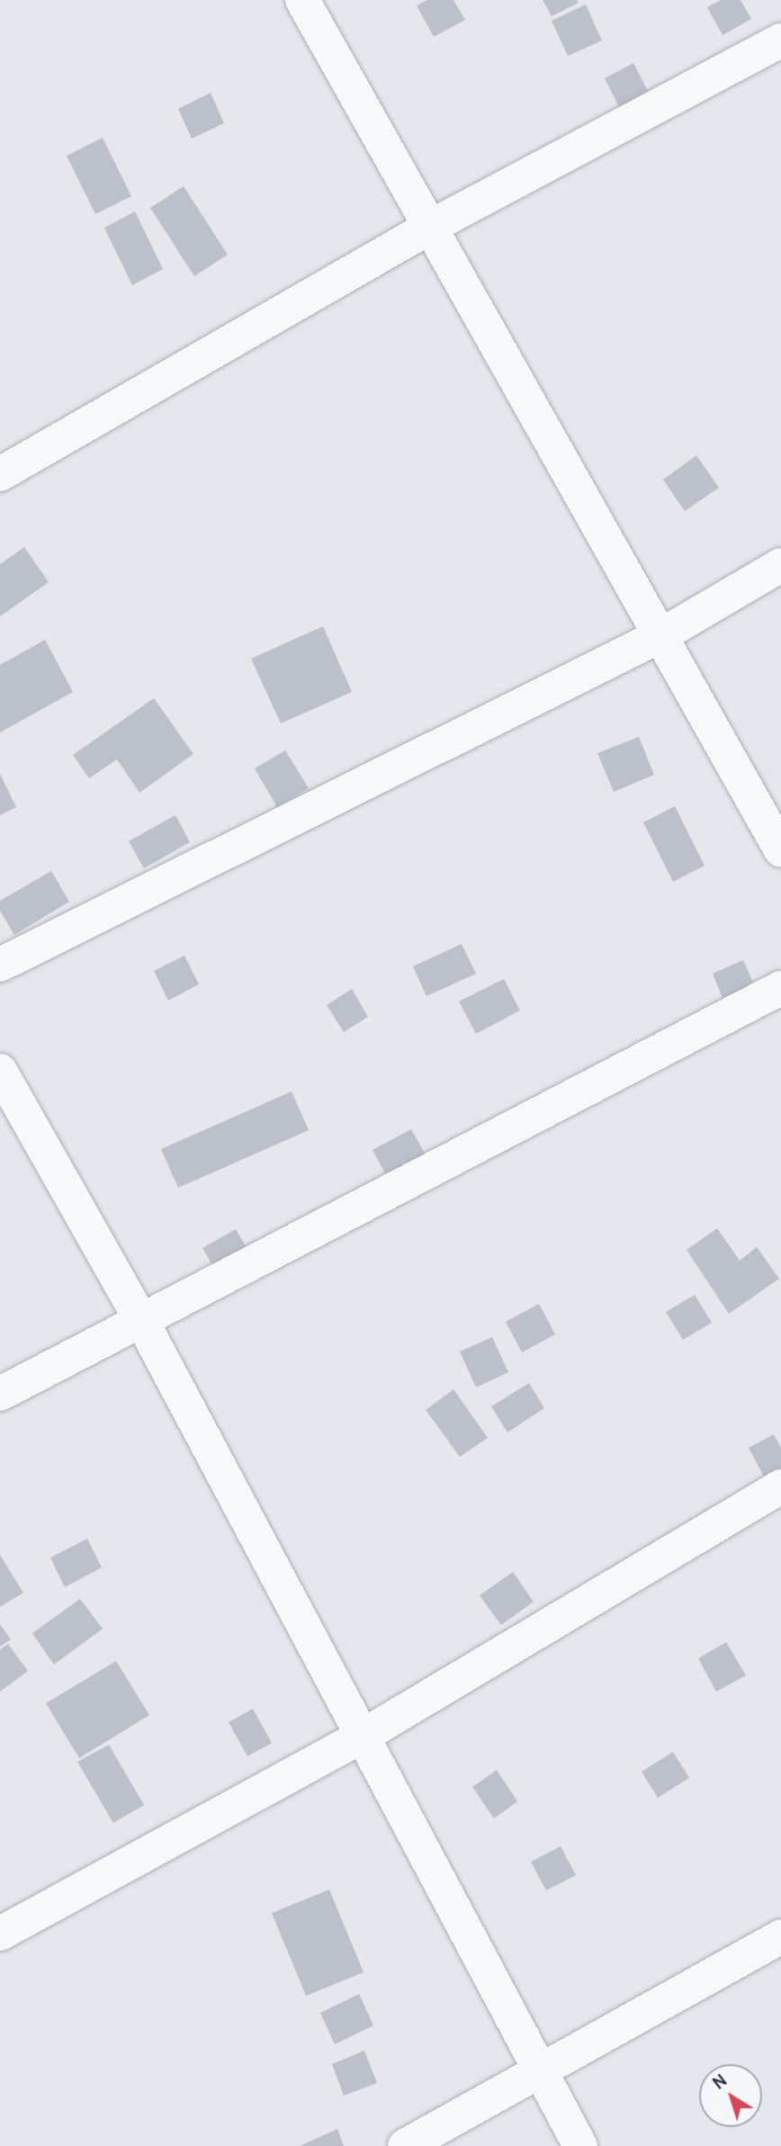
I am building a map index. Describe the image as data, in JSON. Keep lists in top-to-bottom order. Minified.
{"north":"top left"}
